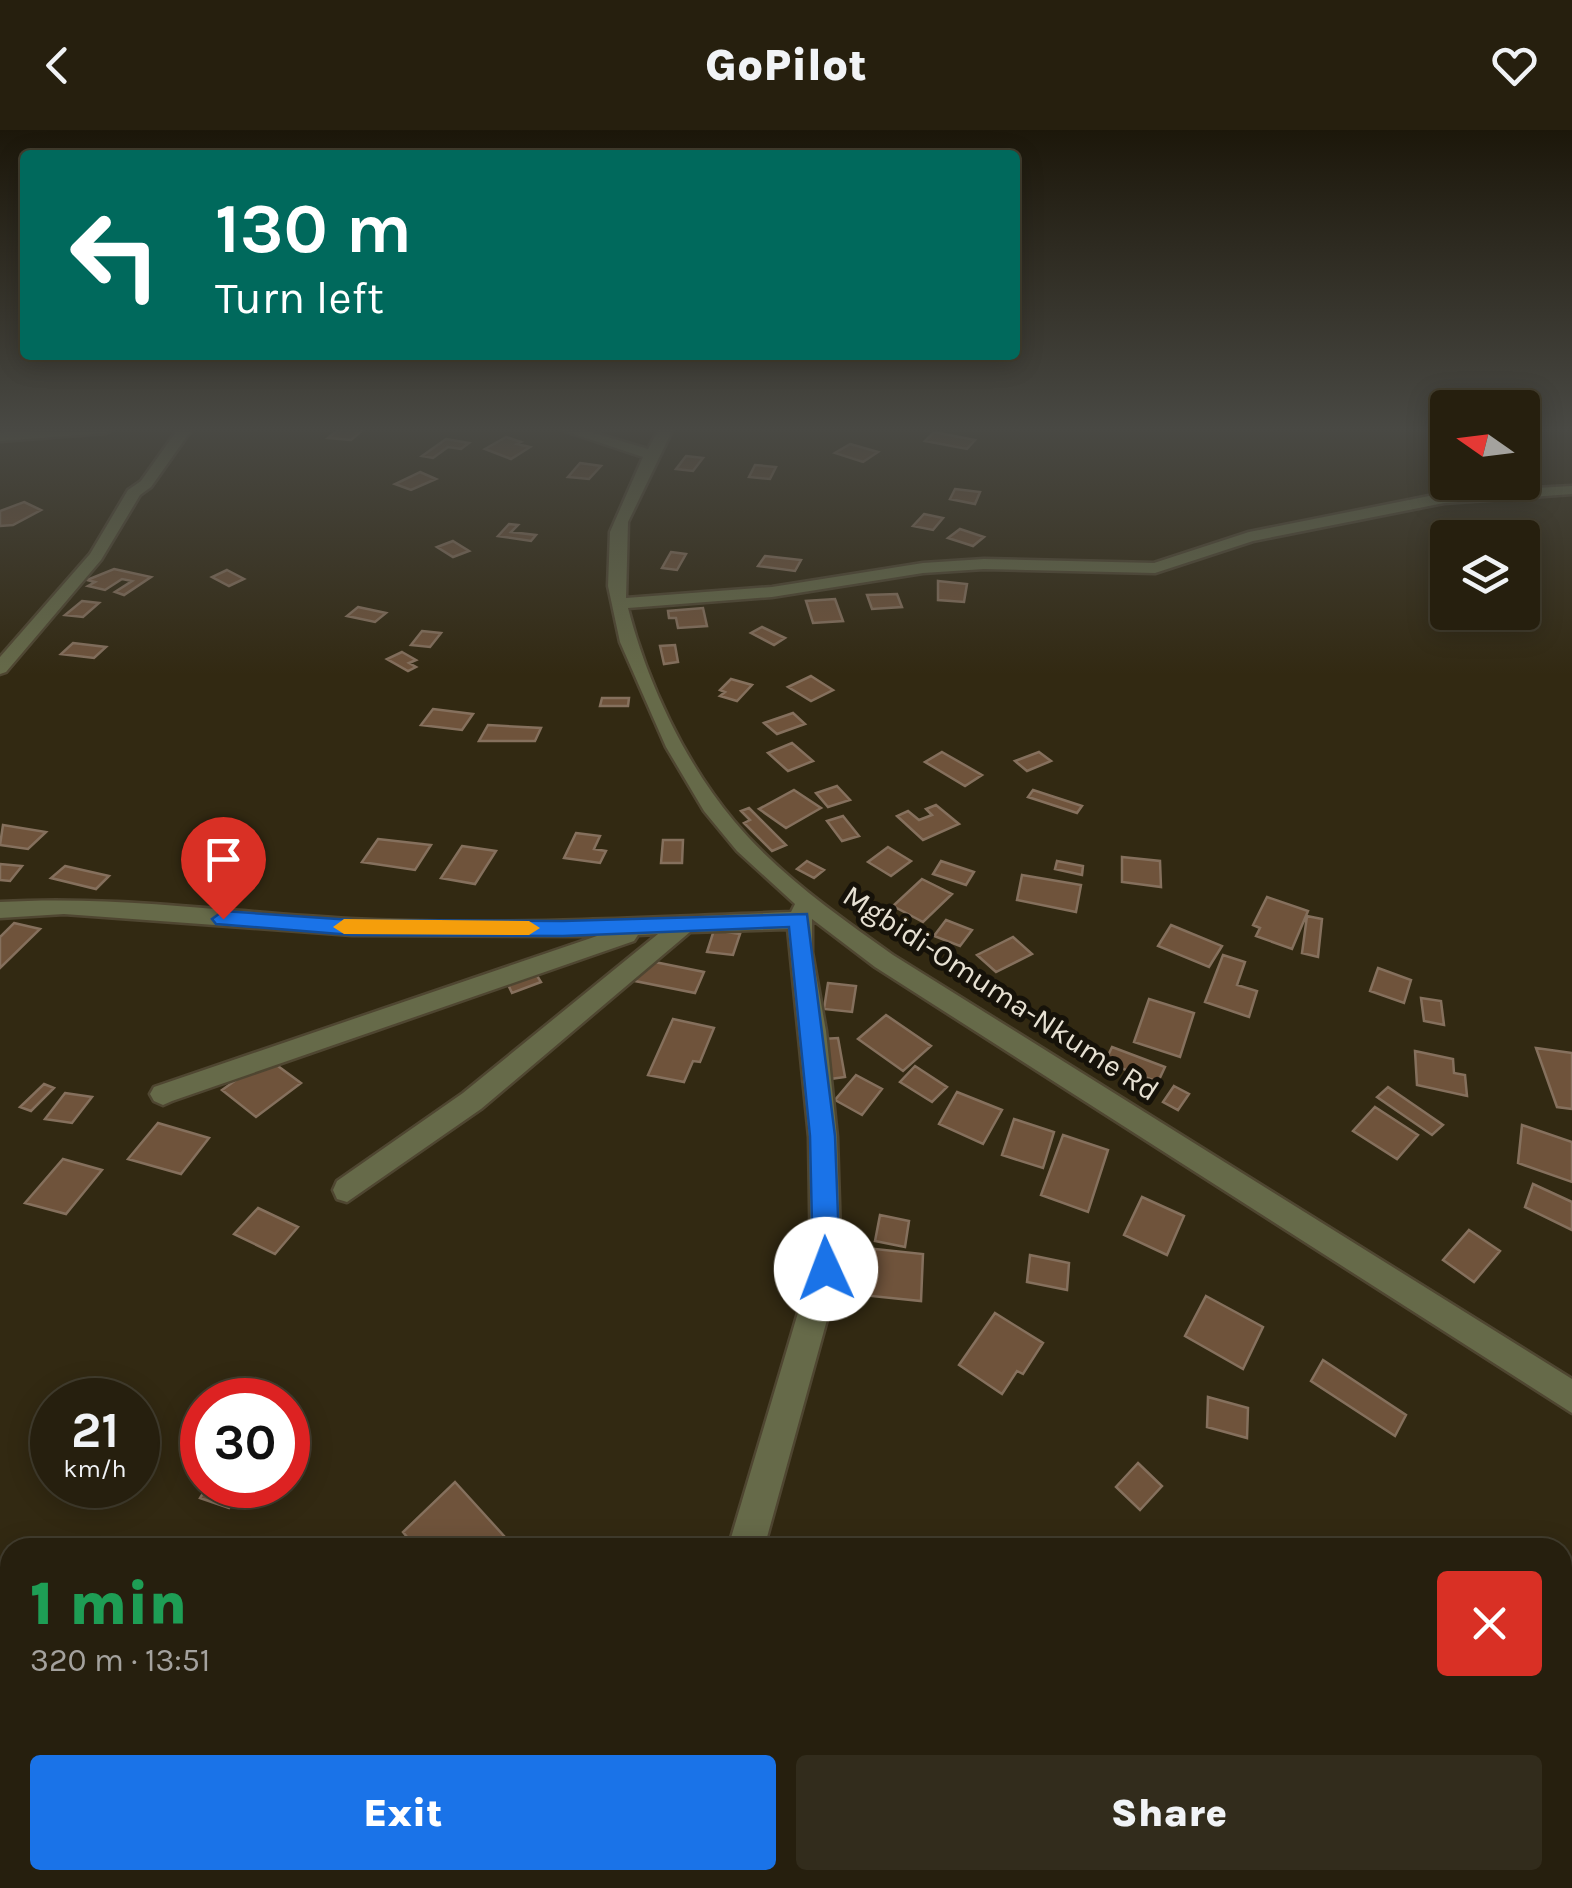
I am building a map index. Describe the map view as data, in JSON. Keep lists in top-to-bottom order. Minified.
{"streets":{"street":["Mgbidi-Omuma-Nkume Rd"]},"north":"left","page":{"header":"GoPilot","turn":["130 m","Turn left"],"speed":"21 km/h","limit":"30","heading":["1 min","320 m · 13:51"],"buttons":["Exit","Share"]}}
